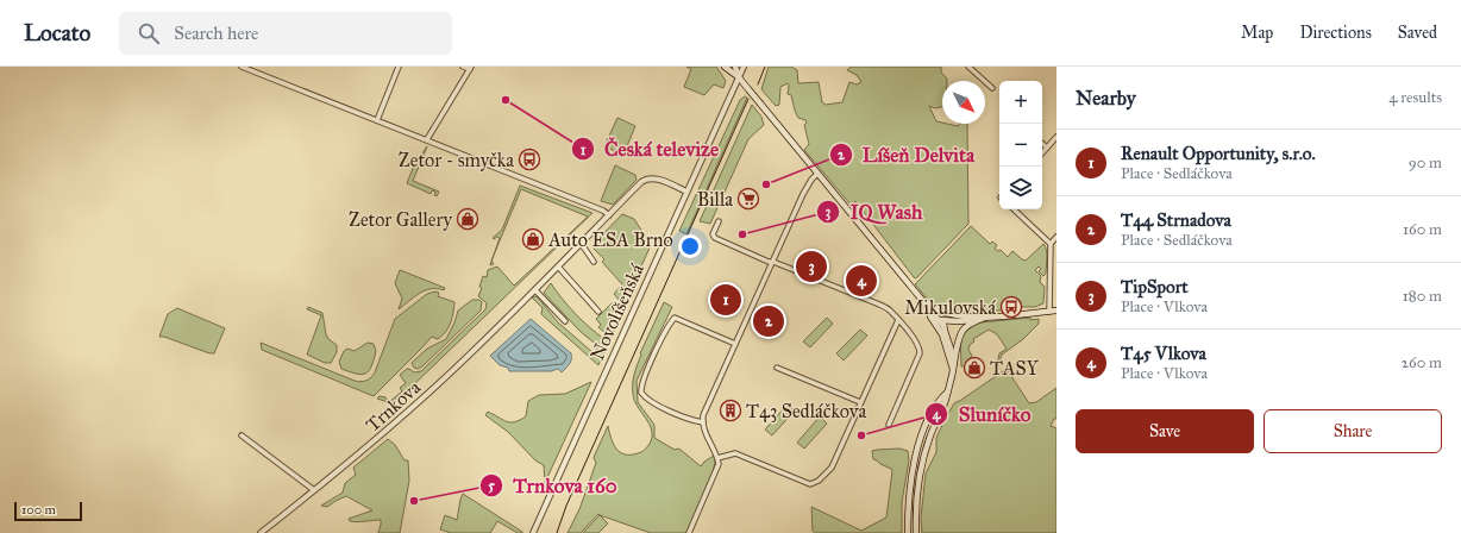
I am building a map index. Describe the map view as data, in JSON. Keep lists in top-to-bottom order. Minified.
{"streets":{"street":["Novolíšeňská","Trnkova"]},"crossings":[["Novolíšeňská","Trnkova"]],"places":{"other":["Česká televize","Líšeň Delvita","IQ Wash","Sluníčko","Trnkova 160"],"bus stop":["Zetor - smyčka","Mikulovská"],"supermarket":["Billa"],"shop":["Zetor Gallery","Auto ESA Brno","TASY"],"building":["T43 Sedláčkova"]},"scale_bar":"100 m","north":"bottom right","page":{"header":"Locato","search":"Search here","nav":["Map","Directions","Saved"],"heading":["Nearby","4 results"],"map_buttons":["+","−"],"list":[{"mark":"1","name":"Renault Opportunity, s.r.o.","note":"Place · Sedláčkova","value":"90 m"},{"mark":"2","name":"T44 Strnadova","note":"Place · Sedláčkova","value":"160 m"},{"mark":"3","name":"TipSport","note":"Place · Vlkova","value":"180 m"},{"mark":"4","name":"T45 Vlkova","note":"Place · Vlkova","value":"260 m"}],"pins":["3","4","1","2"],"buttons":["Save","Share"],"scale":"100 m"}}
